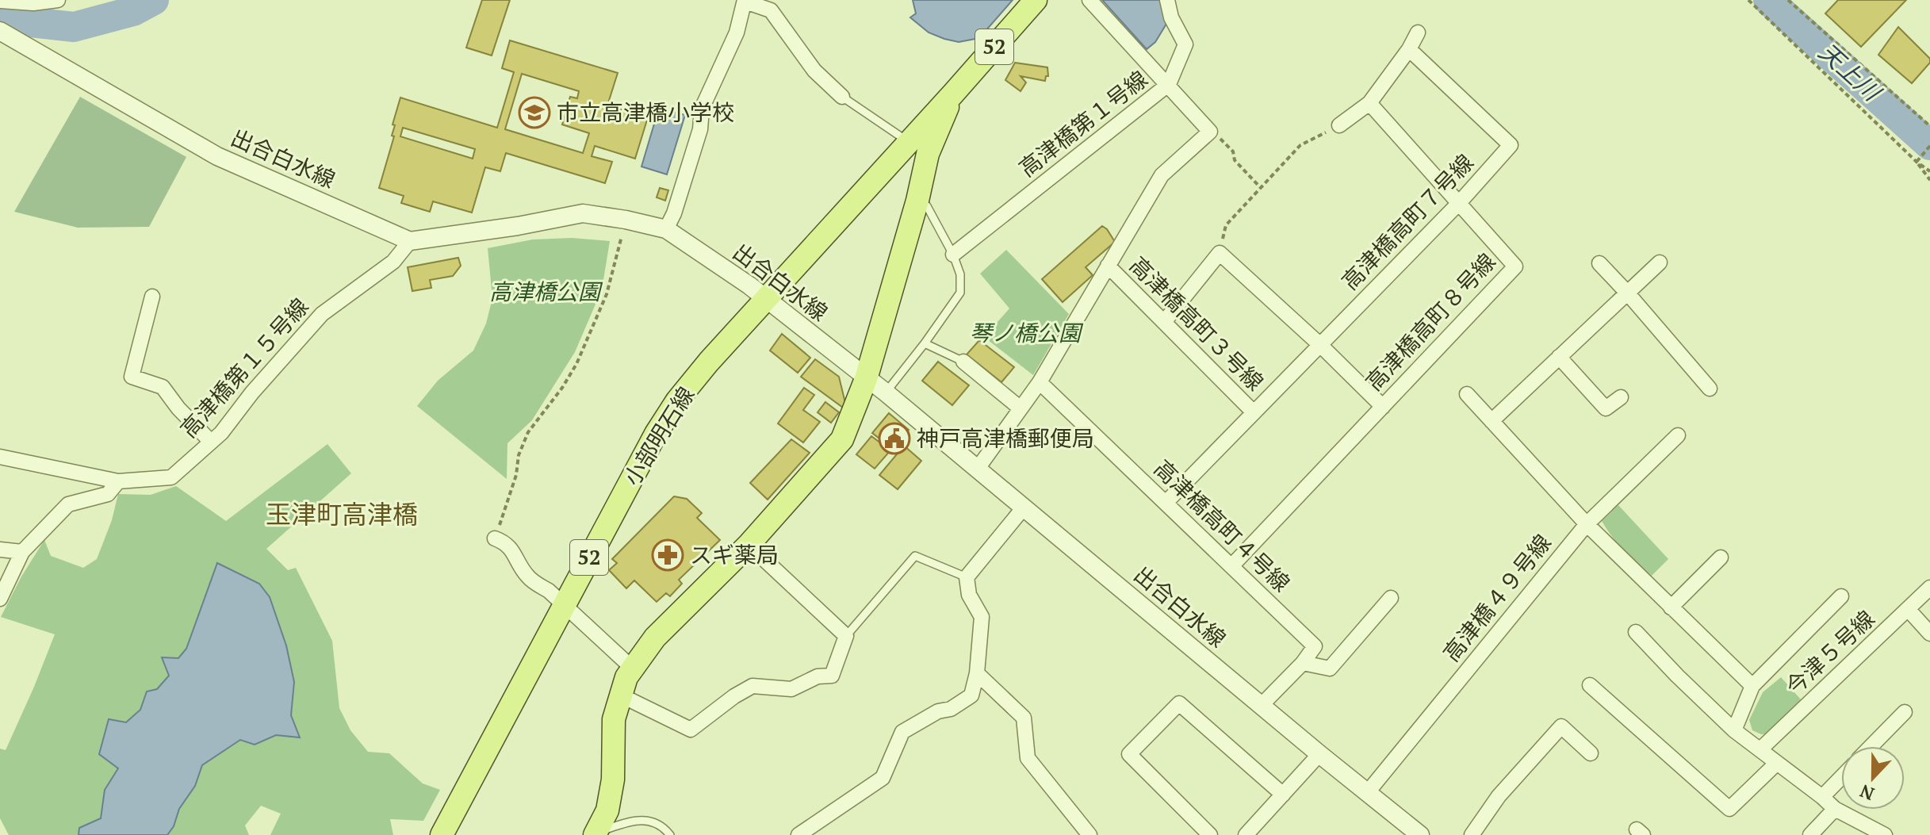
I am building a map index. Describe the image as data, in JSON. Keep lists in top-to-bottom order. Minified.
{"streets":{"main road":["52","小部明石線"],"street":["高津橋第１号線","出合白水線","高津橋高町７号線","高津橋高町８号線","高津橋高町３号線","高津橋第１５号線","高津橋高町４号線","高津橋４９号線","今津５号線"]},"crossings":[["出合白水線","高津橋第１５号線"],["出合白水線","小部明石線"],["出合白水線","高津橋４９号線"],["高津橋高町７号線","高津橋高町８号線"],["高津橋高町７号線","高津橋高町３号線"],["高津橋高町７号線","高津橋高町４号線"],["高津橋高町８号線","高津橋高町４号線"]],"districts":["玉津町高津橋"],"water":["天上川"],"parks":["高津橋公園","琴ノ橋公園"],"places":{"school or university":["市立高津橋小学校"],"public building":["神戸高津橋郵便局"],"pharmacy":["スギ薬局"]},"north":"bottom"}
